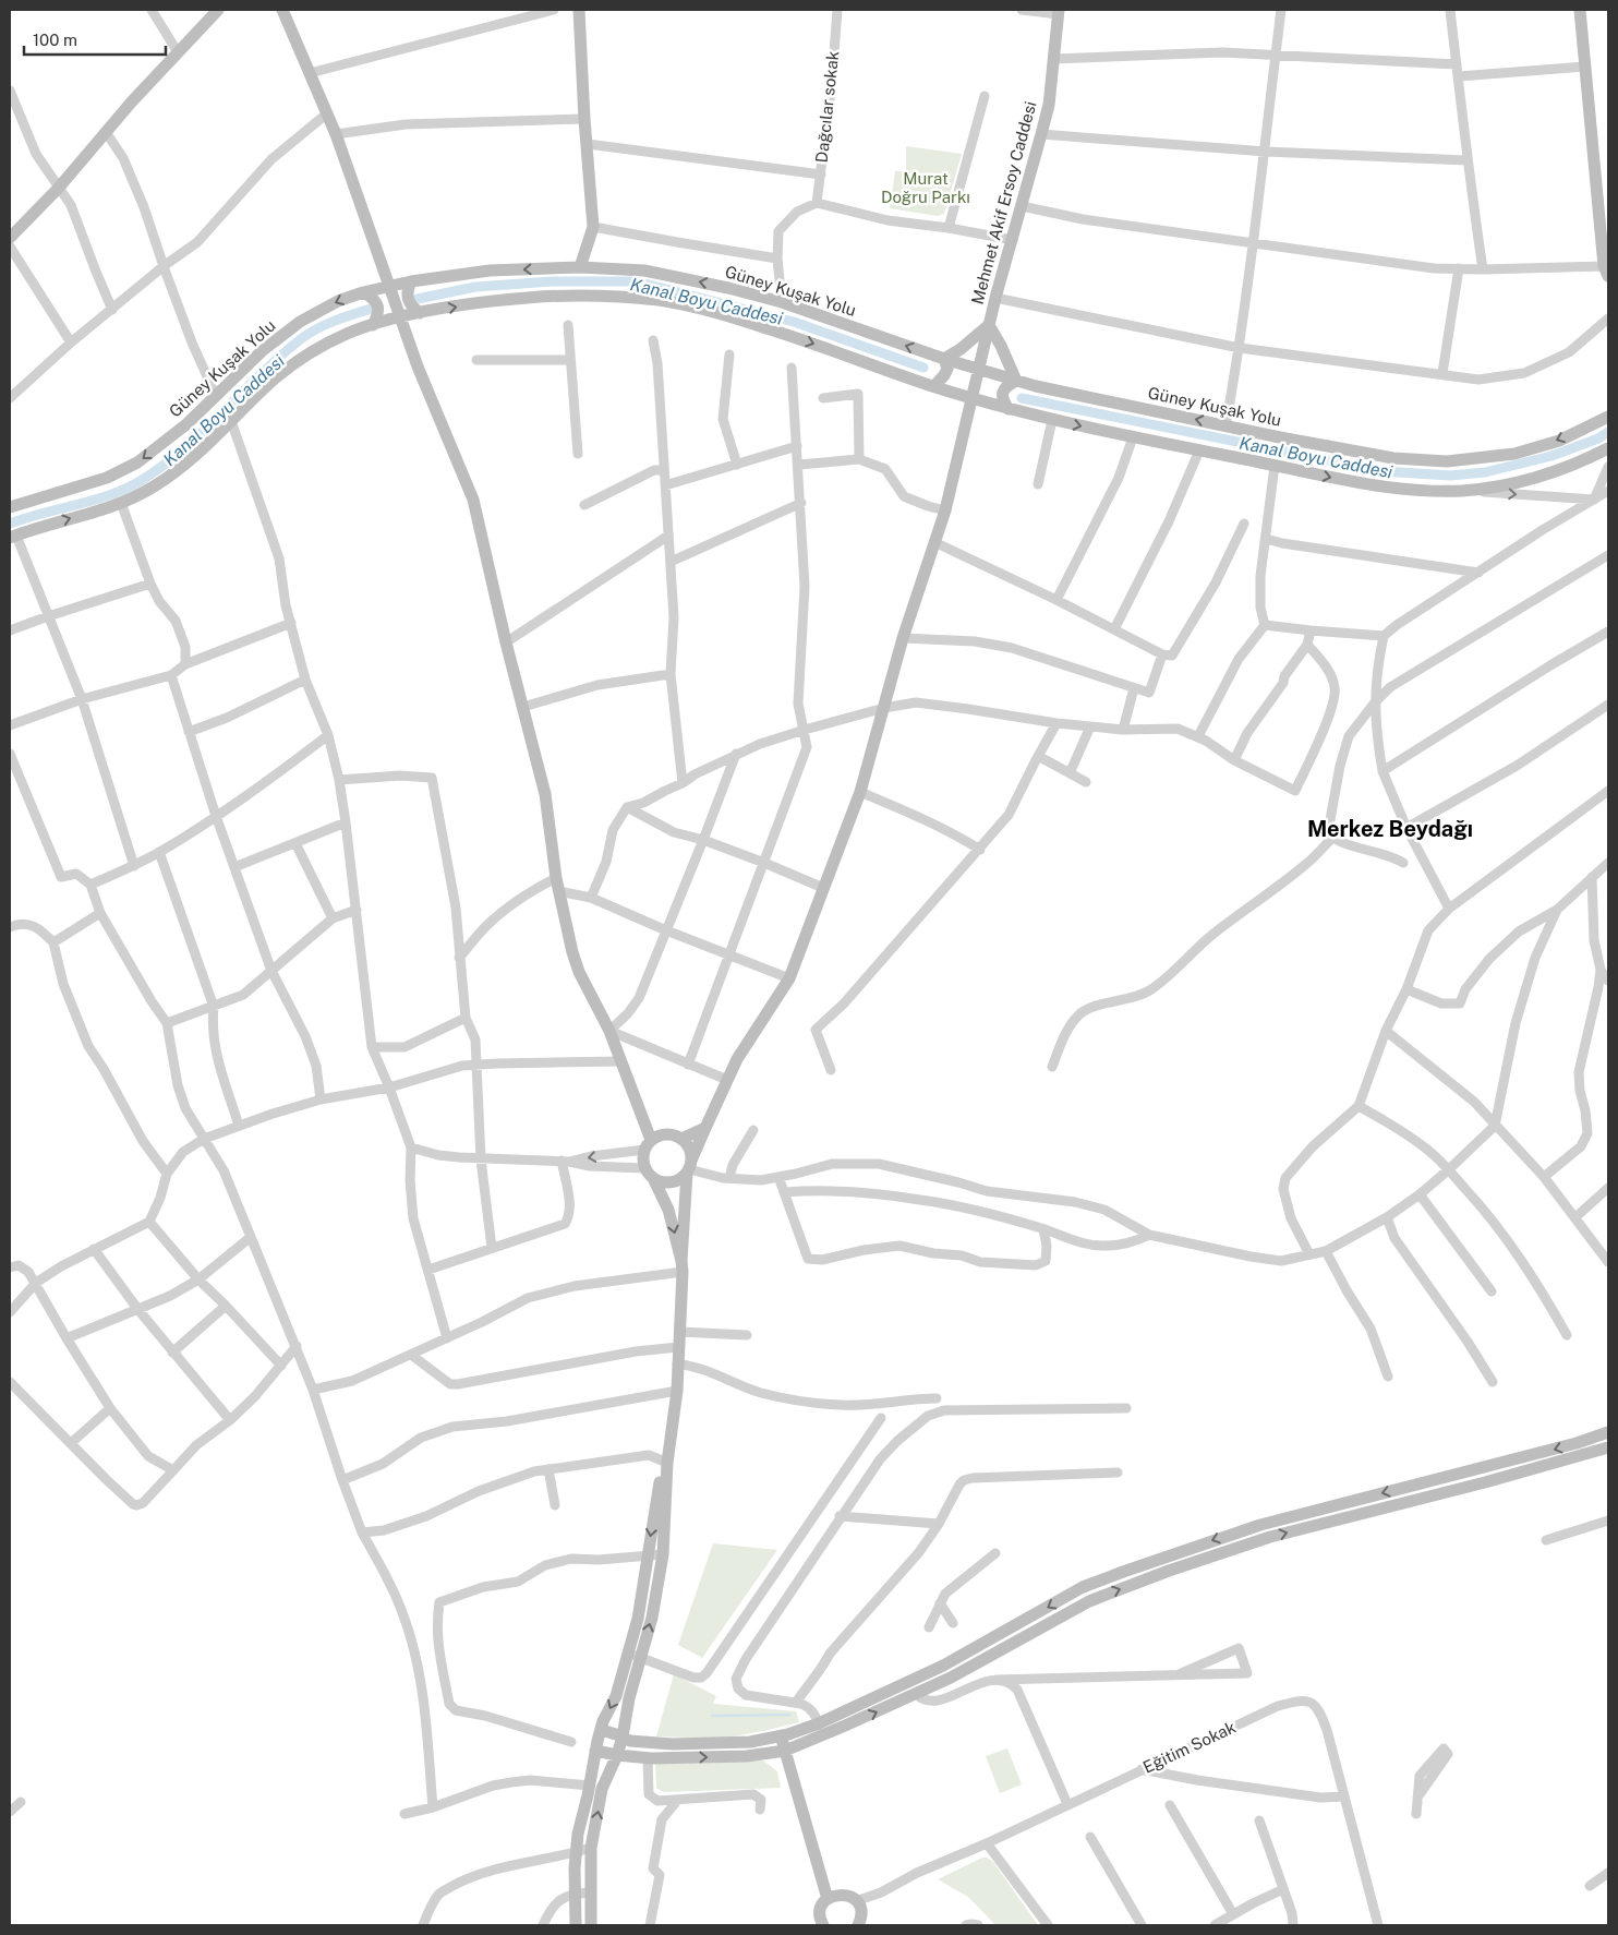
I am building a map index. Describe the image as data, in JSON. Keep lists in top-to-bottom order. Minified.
{"streets":{"main road":["Mehmet Akif Ersoy Caddesi","Güney Kuşak Yolu"],"street":["Dağcılar sokak","Eğitim Sokak"]},"crossings":[["Mehmet Akif Ersoy Caddesi","Güney Kuşak Yolu"]],"districts":["Merkez Beydağı"],"water":["Kanal Boyu Caddesi"],"parks":["Murat Doğru Parkı"],"scale_bar":"100 m"}
